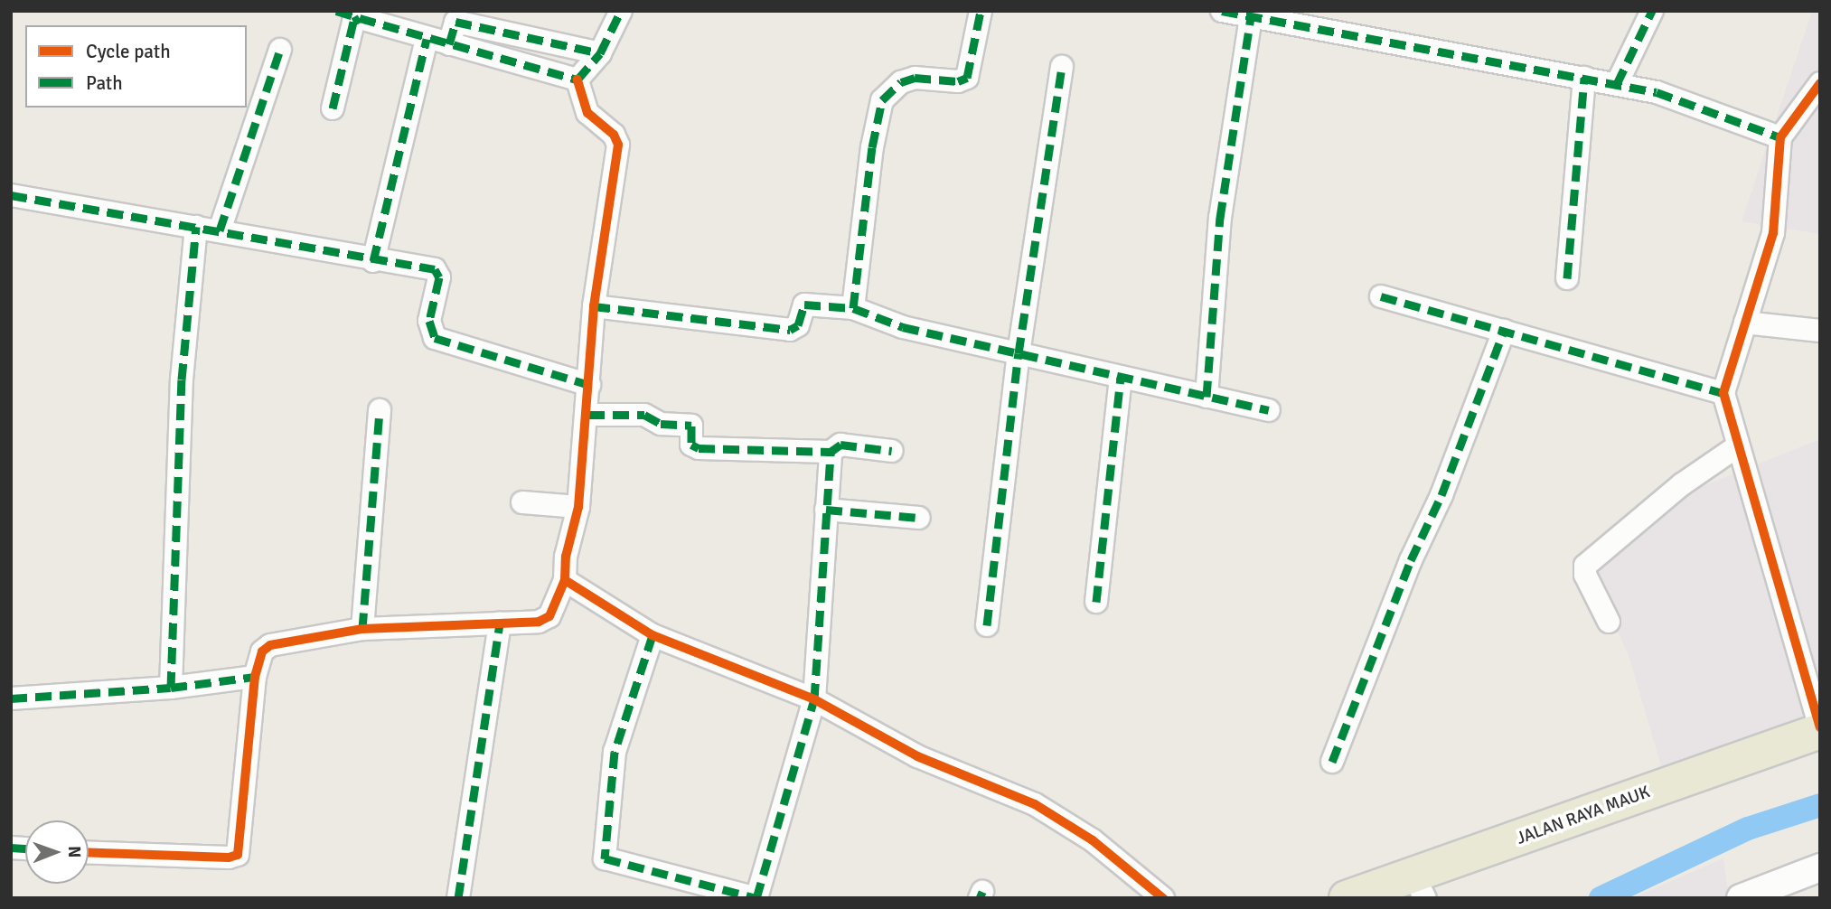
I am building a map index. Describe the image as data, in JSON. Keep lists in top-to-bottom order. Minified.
{"streets":{"main road":["JALAN RAYA MAUK"]},"legend":["Cycle path","Path"],"north":"right"}
